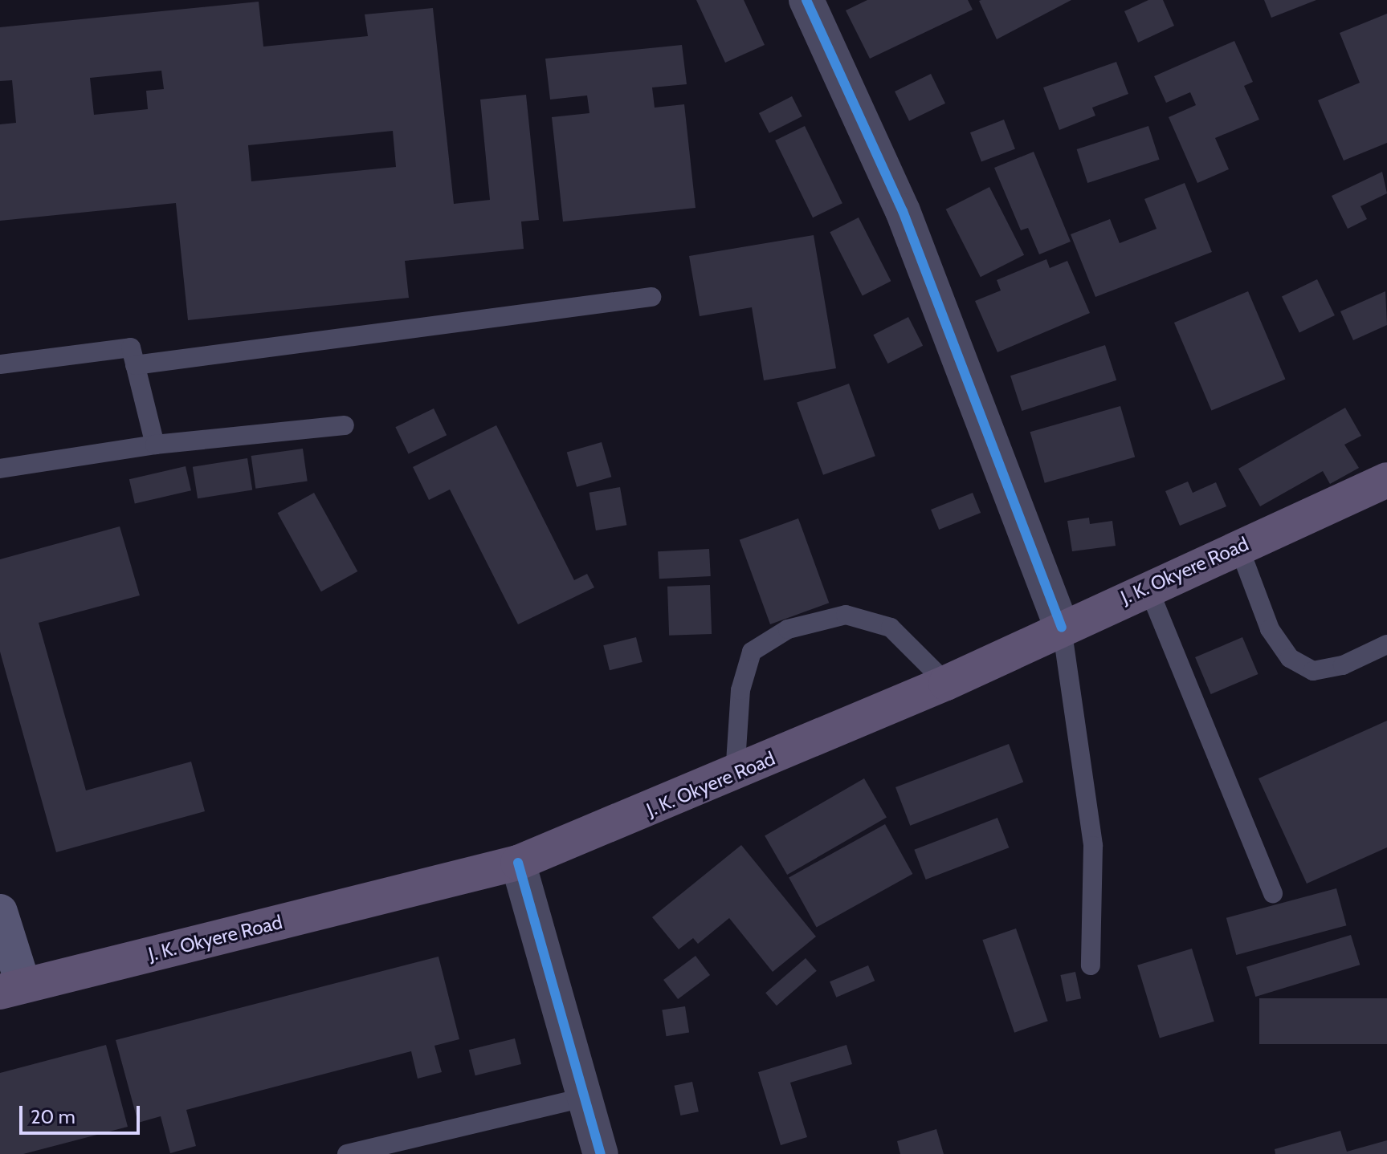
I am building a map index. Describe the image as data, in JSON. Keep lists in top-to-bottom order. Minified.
{"streets":{"main road":["J. K. Okyere Road"]},"scale_bar":"20 m"}
